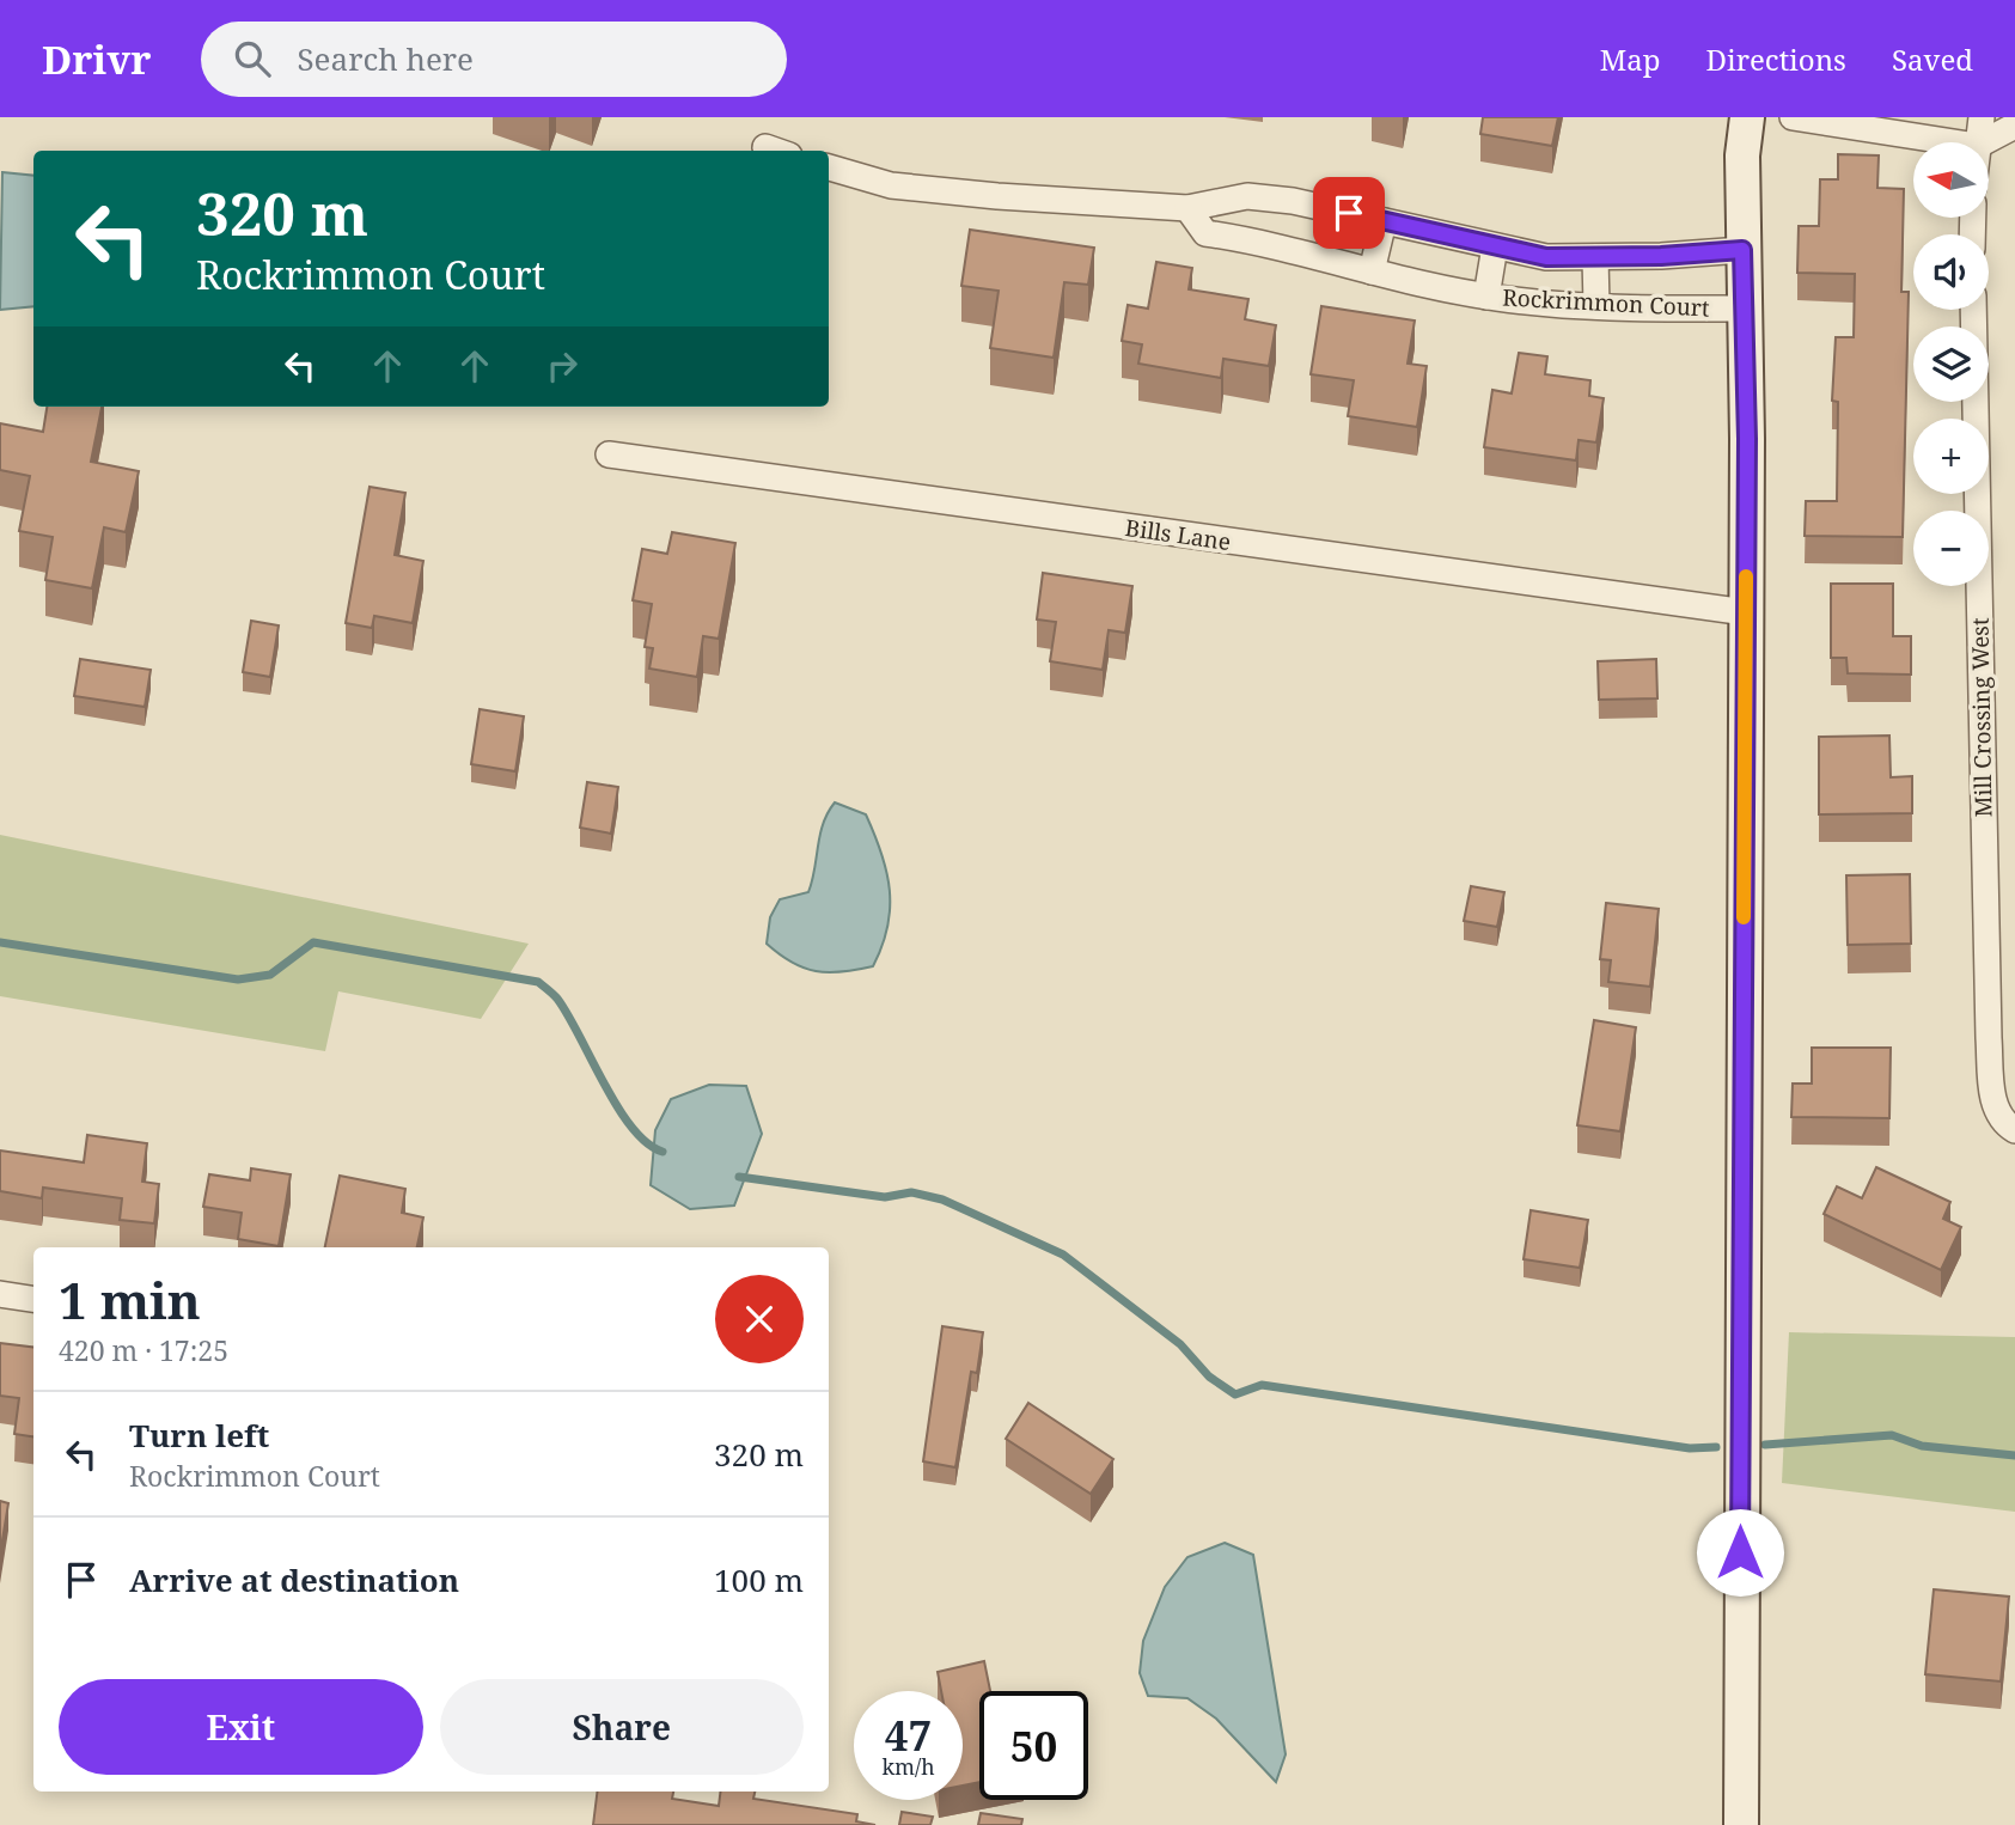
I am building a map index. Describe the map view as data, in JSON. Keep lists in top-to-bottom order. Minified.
{"streets":{"street":["Rockrimmon Court","Bills Lane","Mill Crossing West"]},"north":"left","page":{"header":"Drivr","search":"Search here","nav":["Map","Directions","Saved"],"map_buttons":["+","−"],"turn":["320 m","Rockrimmon Court"],"heading":["1 min","420 m · 17:25"],"list":[{"name":"Turn left","note":"Rockrimmon Court","value":"320 m"},{"name":"Arrive at destination","value":"100 m"}],"buttons":["Exit","Share"],"speed":"47 km/h","limit":"50"}}
